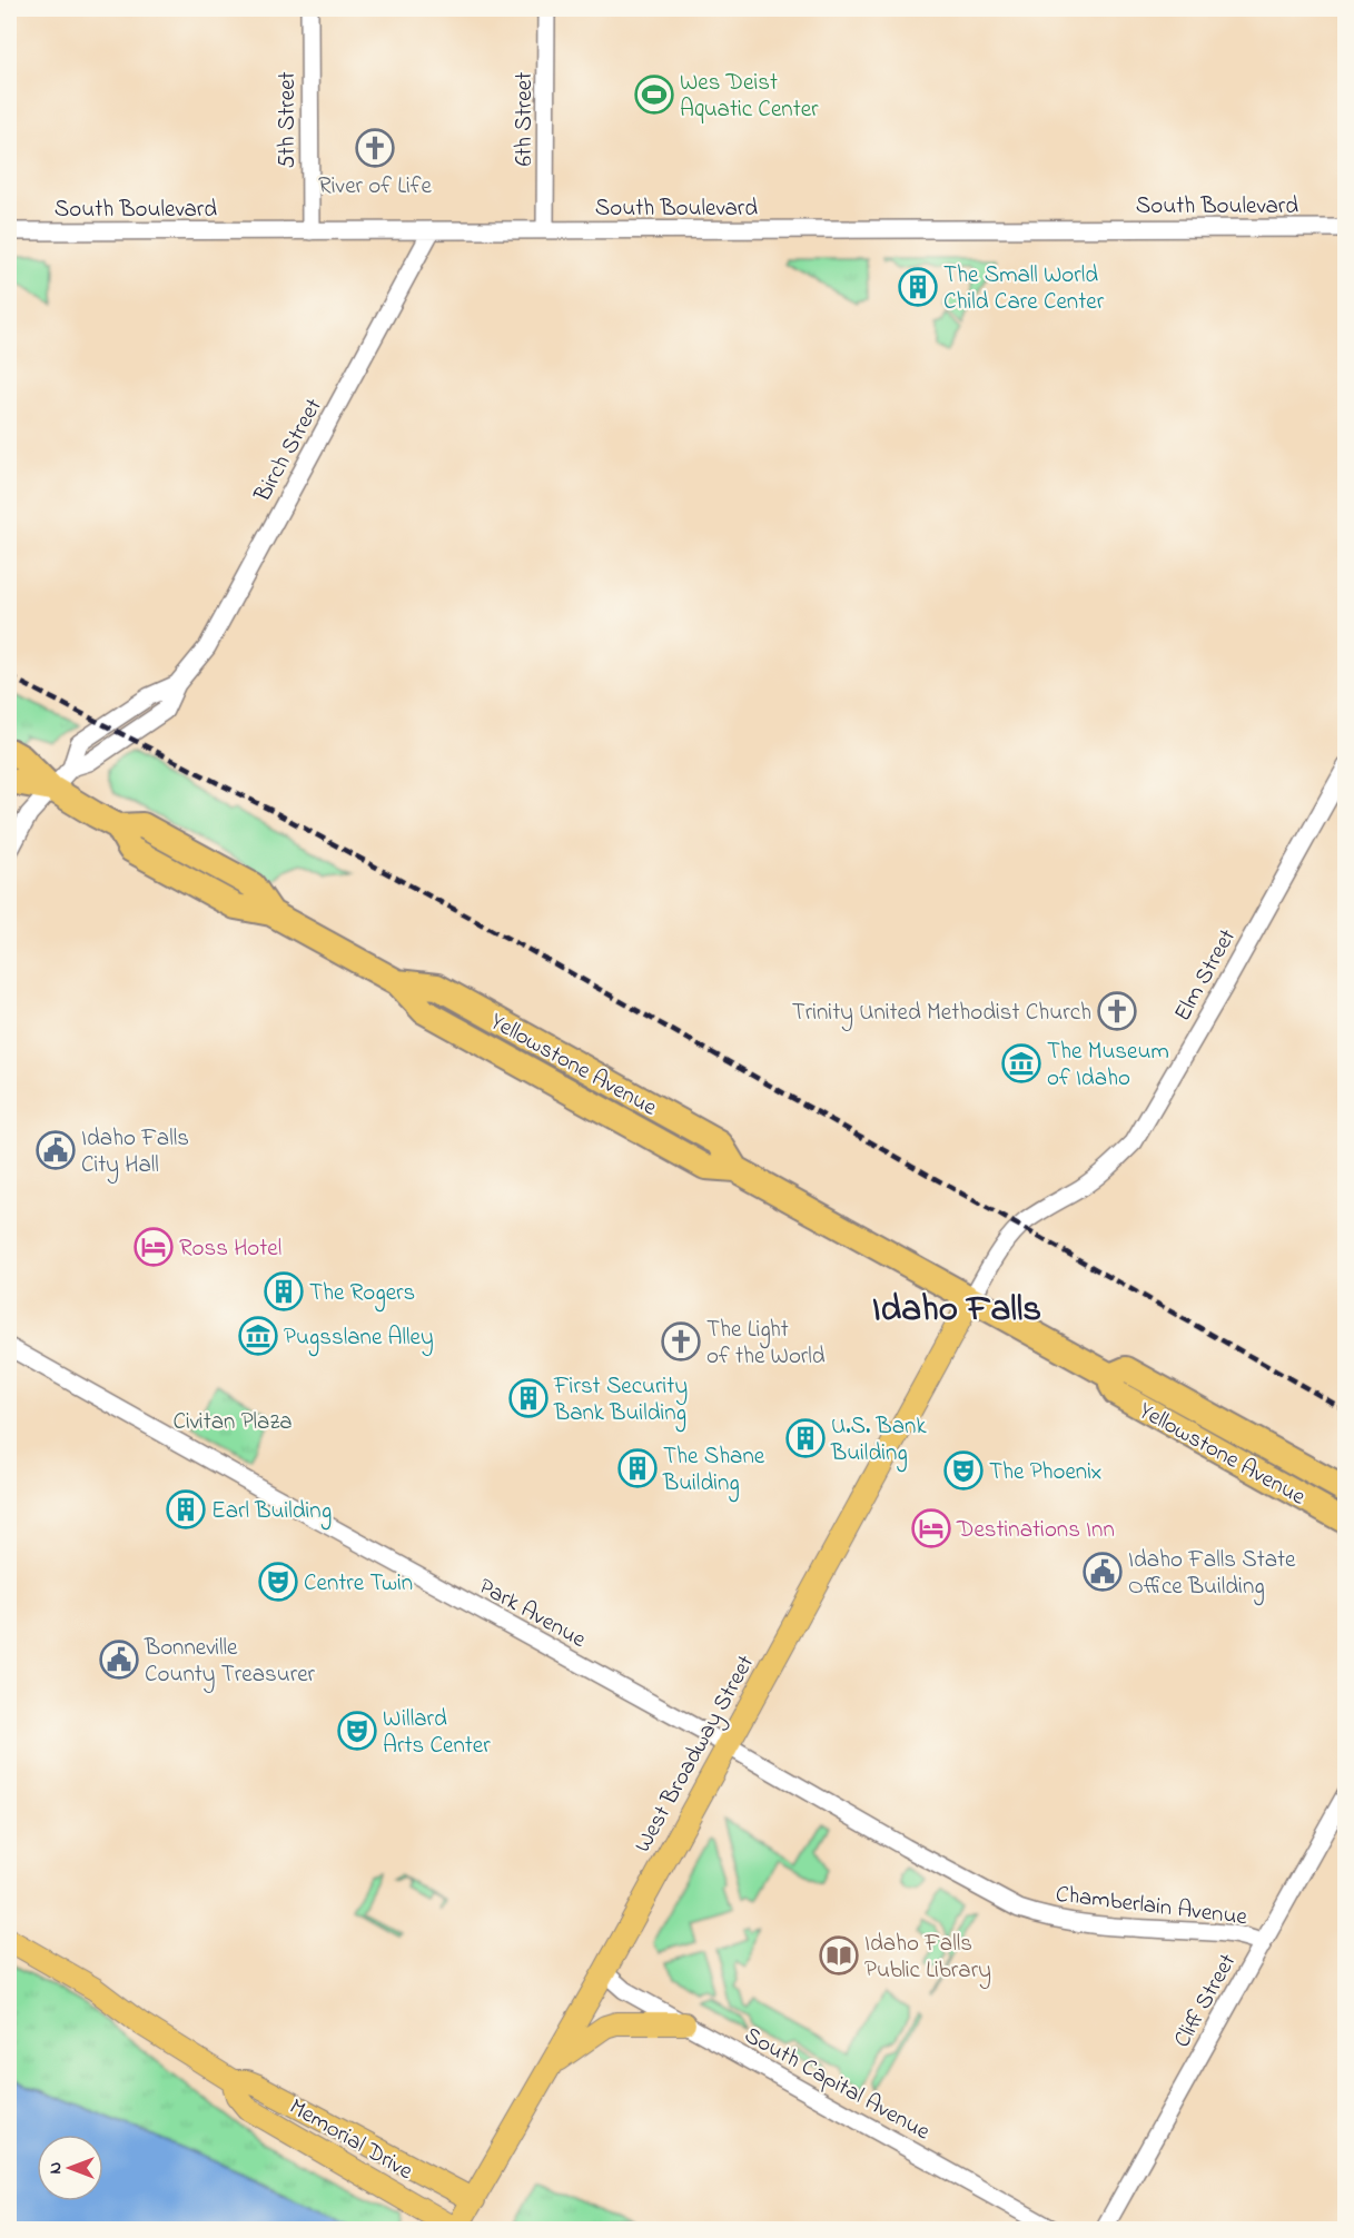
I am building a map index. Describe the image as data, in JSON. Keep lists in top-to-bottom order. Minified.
{"streets":{"highway":["Yellowstone Avenue"],"main road":["West Broadway Street","Memorial Drive"],"street":["6th Street","5th Street","South Boulevard","Birch Street","Elm Street","Park Avenue","Chamberlain Avenue","Cliff Street","South Capital Avenue"]},"crossings":[["6th Street","South Boulevard"],["5th Street","South Boulevard"],["South Boulevard","Birch Street"],["Birch Street","Yellowstone Avenue"],["Elm Street","Yellowstone Avenue"],["Elm Street","West Broadway Street"],["Yellowstone Avenue","West Broadway Street"],["Park Avenue","West Broadway Street"],["Park Avenue","Chamberlain Avenue"],["West Broadway Street","South Capital Avenue"],["West Broadway Street","Memorial Drive"],["Chamberlain Avenue","Cliff Street"]],"districts":["Idaho Falls"],"parks":["Civitan Plaza"],"places":{"sports":["Wes Deist Aquatic Center"],"church":["River of Life","Trinity United Methodist Church","The Light of the World"],"building":["The Small World Child Care Center","The Rogers","First Security Bank Building","U.S. Bank Building","The Shane Building","Earl Building"],"museum":["The Museum of Idaho","Pugsslane Alley"],"public building":["Idaho Falls City Hall","Idaho Falls State Office Building","Bonneville County Treasurer"],"hotel":["Ross Hotel","Destinations Inn"],"theatre":["The Phoenix","Centre Twin","Willard Arts Center"],"library":["Idaho Falls Public Library"]},"north":"left"}
